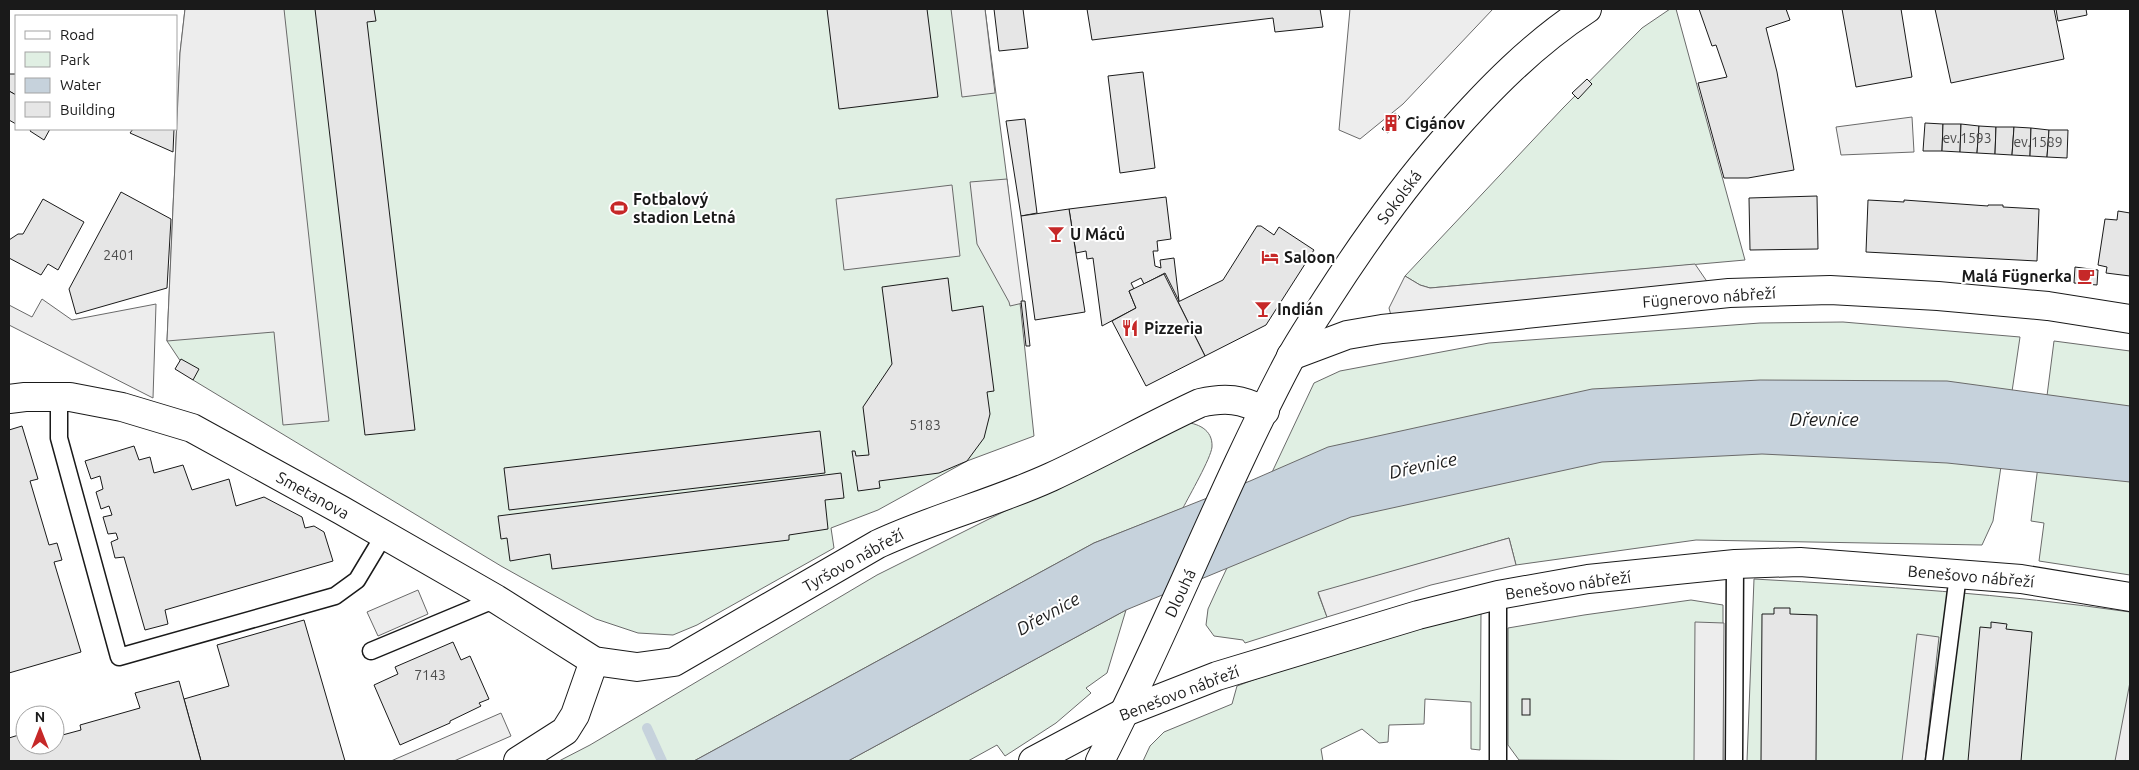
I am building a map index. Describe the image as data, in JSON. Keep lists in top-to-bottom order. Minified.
{"streets":{"street":["Sokolská","Fügnerovo nábřeží","Smetanova","Tyršovo nábřeží","Benešovo nábřeží","Dlouhá"]},"crossings":[["Sokolská","Fügnerovo nábřeží"],["Sokolská","Tyršovo nábřeží"],["Sokolská","Dlouhá"],["Smetanova","Tyršovo nábřeží"],["Tyršovo nábřeží","Dlouhá"],["Benešovo nábřeží","Dlouhá"]],"water":["Dřevnice"],"places":{"building":["Cigánov"],"sports":["Fotbalový stadion Letná"],"bar":["U Máců","Indián"],"hotel":["Saloon"],"cafe":["Malá Fügnerka"],"restaurant":["Pizzeria"]},"house_numbers":["ev.1593","ev.1589","2401","5183","7143"],"legend":["Road","Park","Water","Building"],"north":"top"}
